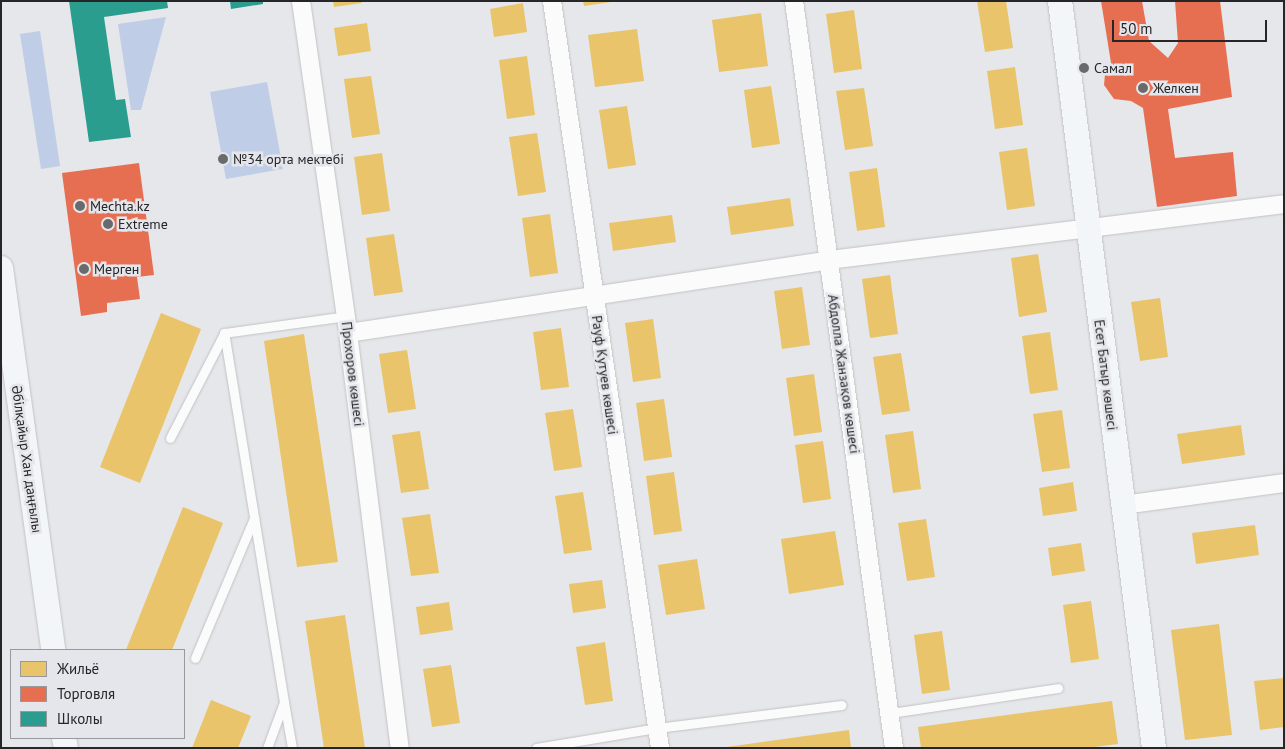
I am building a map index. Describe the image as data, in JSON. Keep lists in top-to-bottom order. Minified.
{"streets":{"street":["Прохоров көшесі","Абдолла Жанзақов көшесі","Рауф Кутуев көшесі","Есет Батыр көшесі","Әбілқайыр Хан даңғылы"]},"places":["Самал","Желкен","№34 орта мектебі","Mechta.kz","Extreme","Мерген"],"legend":["Жильё","Торговля","Школы"],"scale_bar":"50 m"}
